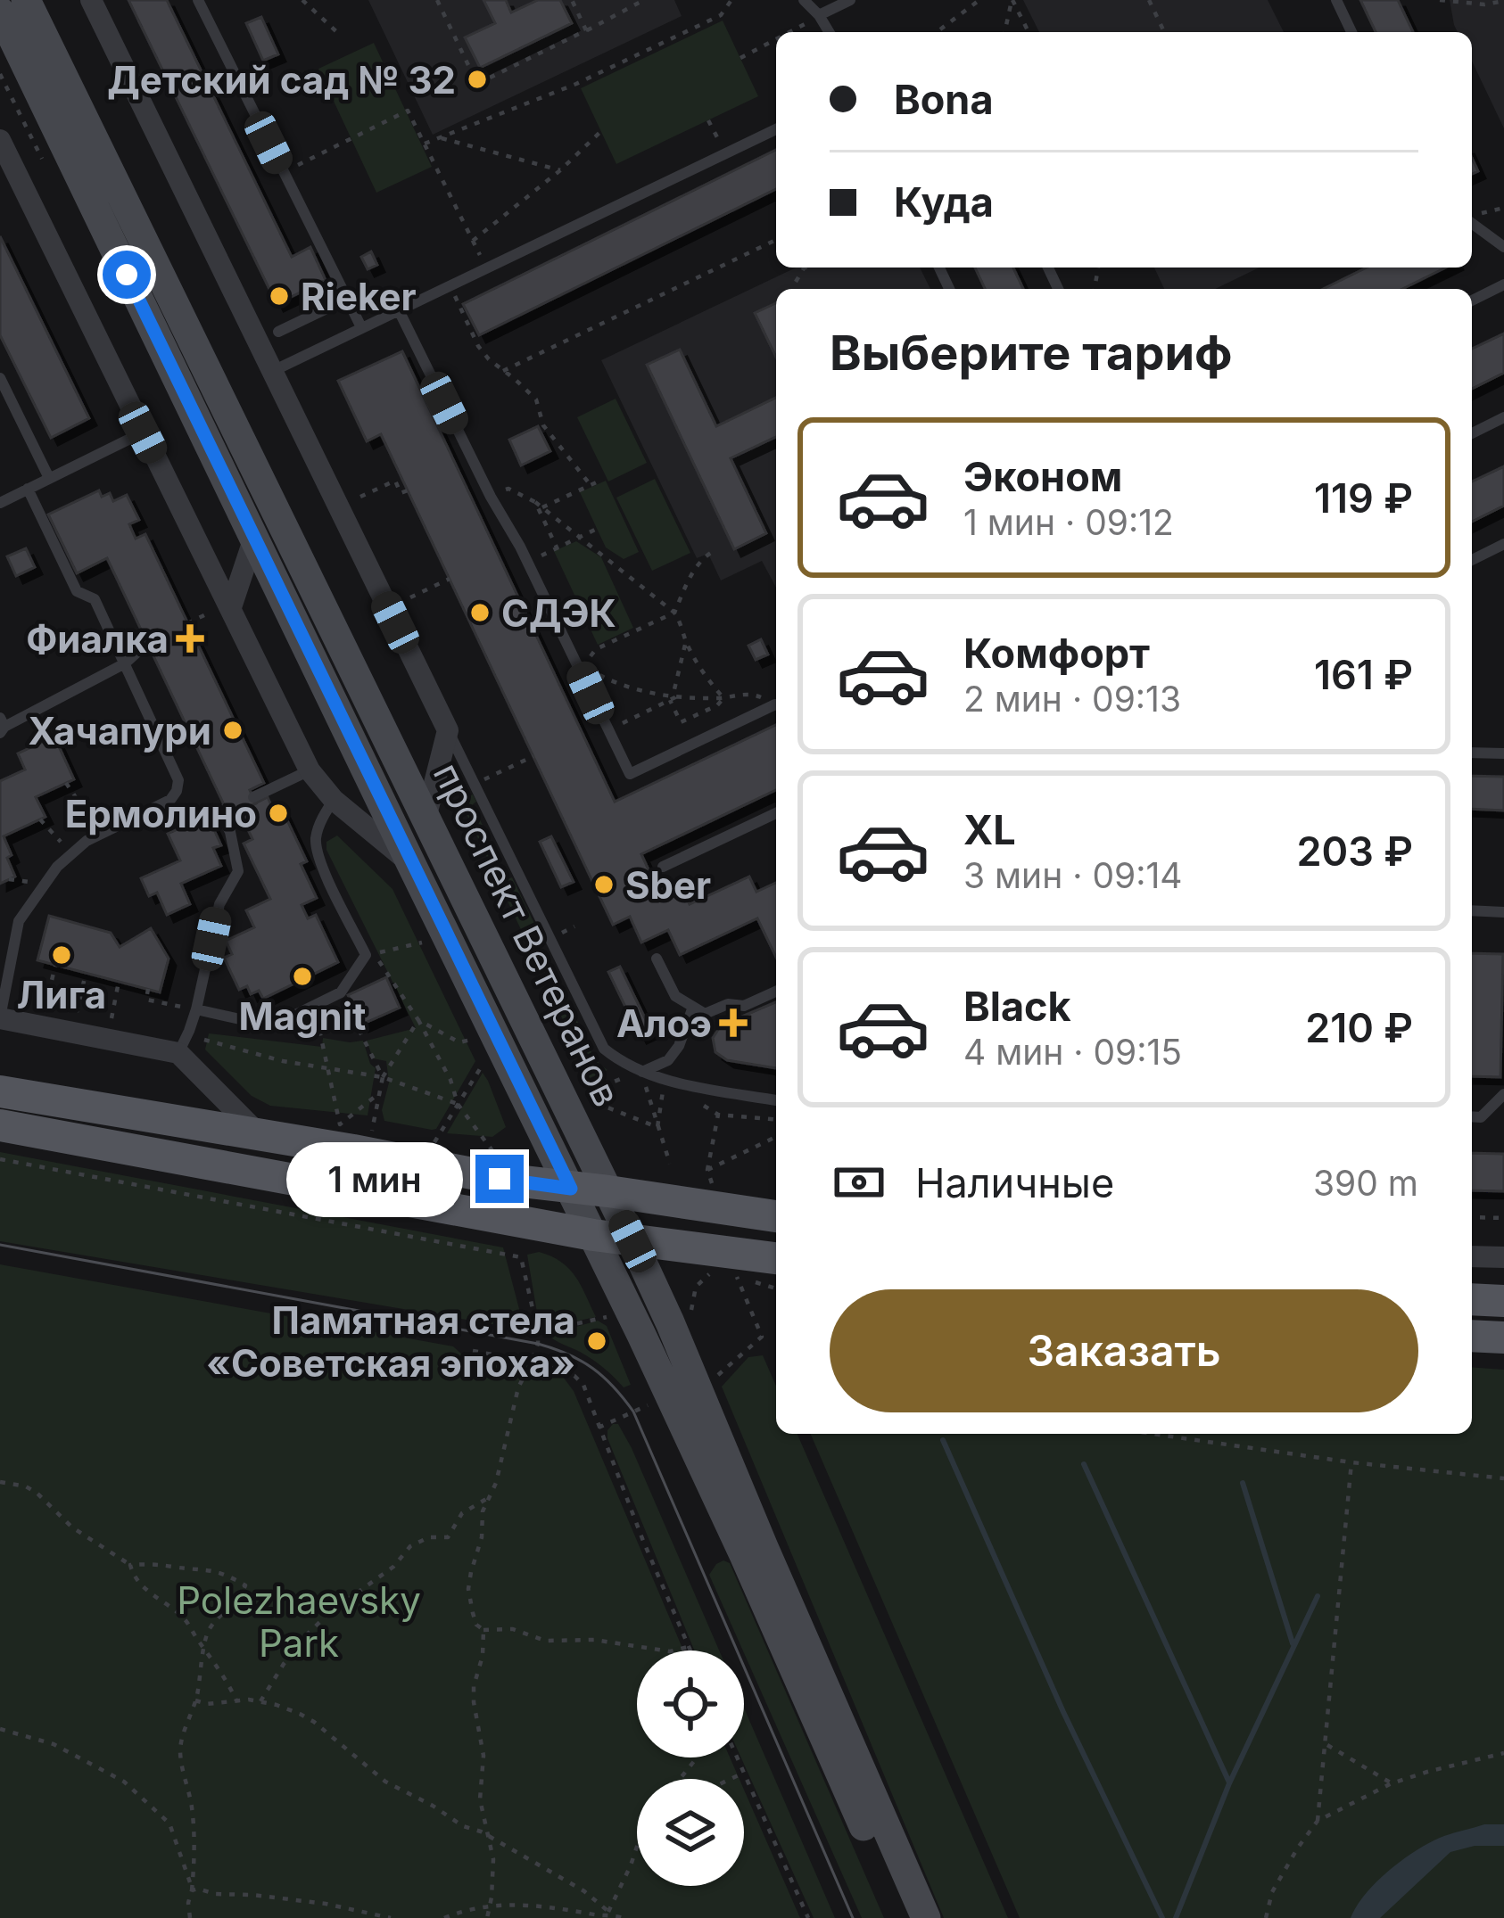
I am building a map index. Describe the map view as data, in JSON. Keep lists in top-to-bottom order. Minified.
{"streets":{"main road":["проспект Ветеранов"]},"parks":["Polezhaevsky Park"],"places":{"other":["Детский сад № 32","Rieker","СДЭК","Хачапури","Ермолино","Sber","Лига","Magnit","Памятная стела «Советская эпоха»"],"health":["Фиалка","Алоэ"]},"page":{"banner":["Bona","Куда"],"heading":"Выберите тариф","list":[{"name":"Эконом","note":"1 мин · 09:12","value":"119 ₽"},{"name":"Комфорт","note":"2 мин · 09:13","value":"161 ₽"},{"name":"XL","note":"3 мин · 09:14","value":"203 ₽"},{"name":"Black","note":"4 мин · 09:15","value":"210 ₽"}],"pay":["Наличные","390 m"],"bubble":"1 мин","buttons":"Заказать"}}
